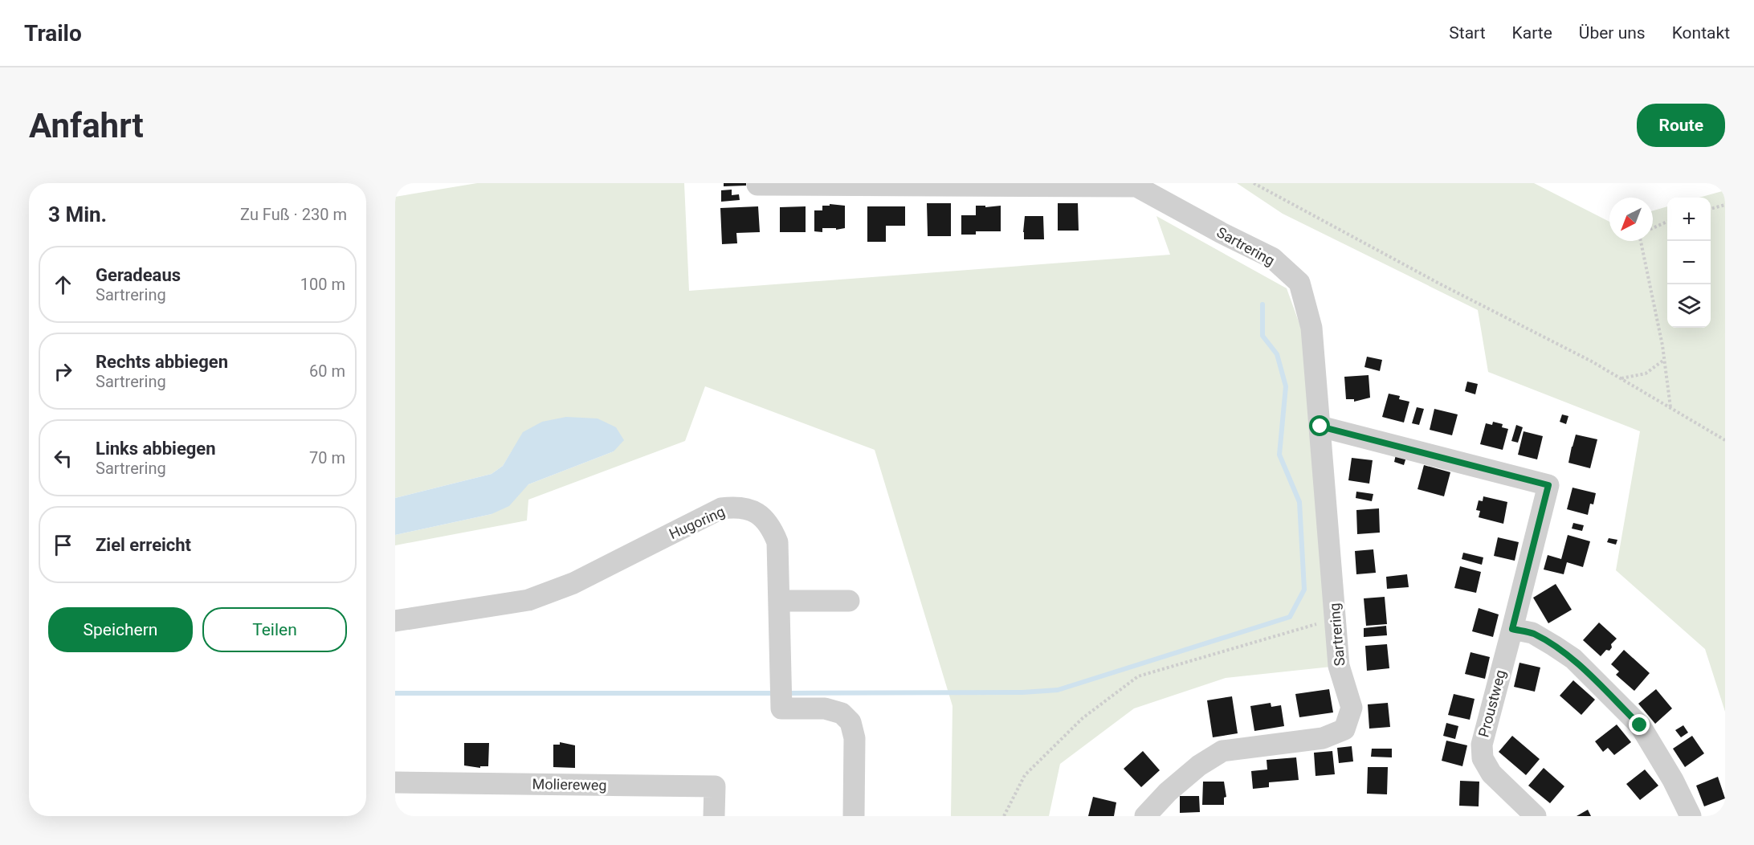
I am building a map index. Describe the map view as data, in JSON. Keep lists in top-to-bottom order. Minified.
{"streets":{"street":["Sartrering","Hugoring","Proustweg","Moliereweg"]},"north":"bottom left","page":{"header":"Trailo","nav":["Start","Karte","Über uns","Kontakt"],"buttons":["Route",["Speichern","Teilen"]],"title":"Anfahrt","heading":["3 Min.","Zu Fuß · 230 m"],"map_buttons":["+","−"],"list":[["Geradeaus","Sartrering","100 m"],["Rechts abbiegen","Sartrering","60 m"],["Links abbiegen","Sartrering","70 m"],"Ziel erreicht"]}}
